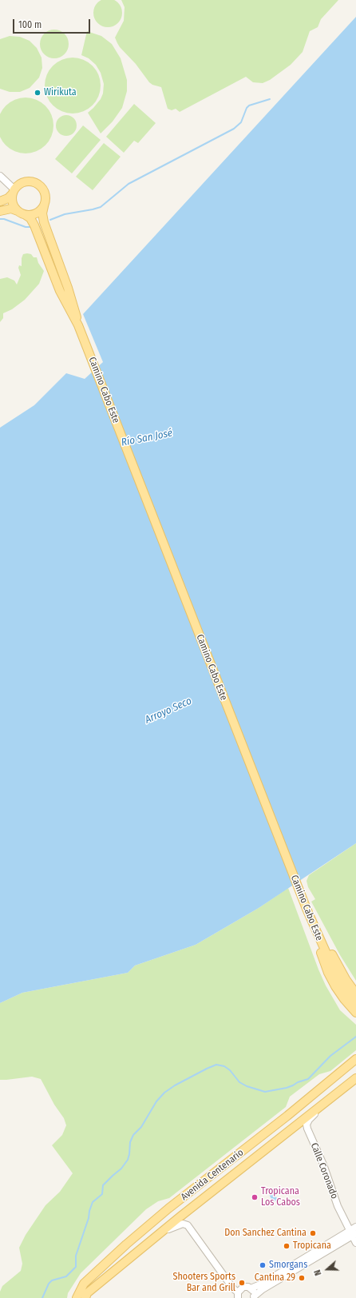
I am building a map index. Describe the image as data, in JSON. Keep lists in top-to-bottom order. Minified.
{"streets":{"main road":["Camino Cabo Este","Avenida Centenario"],"street":["Calle Coronado"]},"crossings":[["Calle Coronado","Avenida Centenario"]],"water":["Río San José","Arroyo Seco"],"places":["Wirikuta","Tropicana Los Cabos","Don Sanchez Cantina","Tropicana","Smorgans","Cantina 29","Shooters Sports Bar and Grill"],"scale_bar":"100 m","north":"left"}
